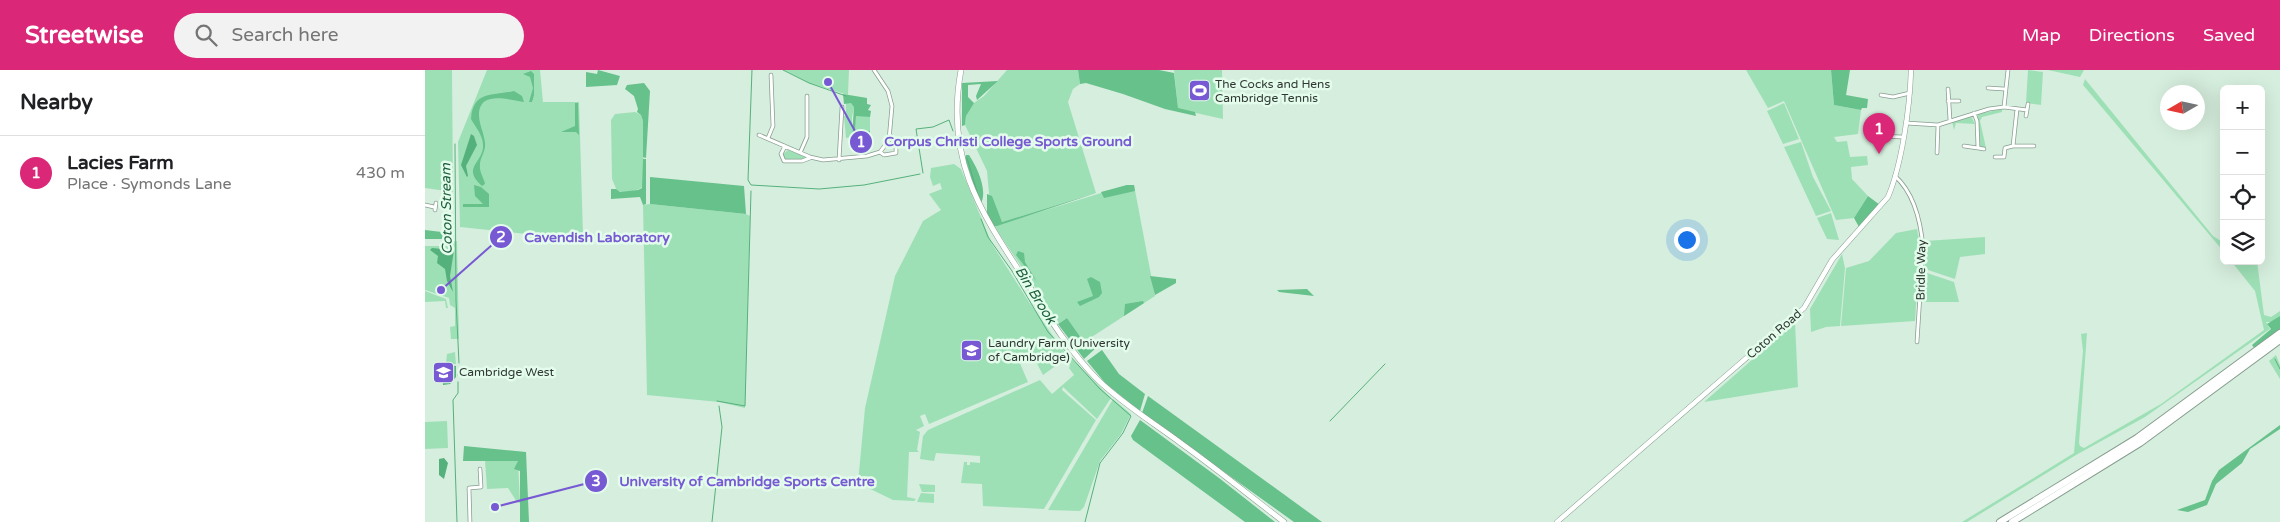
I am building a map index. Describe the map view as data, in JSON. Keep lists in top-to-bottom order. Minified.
{"streets":{"street":["Bridle Way","Coton Road"]},"crossings":[["Bridle Way","Coton Road"]],"water":["Coton Stream","Bin Brook"],"places":{"other":["Corpus Christi College Sports Ground","Cavendish Laboratory","University of Cambridge Sports Centre"],"sports":["The Cocks and Hens Cambridge Tennis"],"school or university":["Laundry Farm (University of Cambridge)","Cambridge West"]},"north":"left","page":{"header":"Streetwise","search":"Search here","nav":["Map","Directions","Saved"],"heading":"Nearby","map_buttons":["+","−"],"pins":"1","list":[{"mark":"1","name":"Lacies Farm","note":"Place · Symonds Lane","value":"430 m"}]}}
